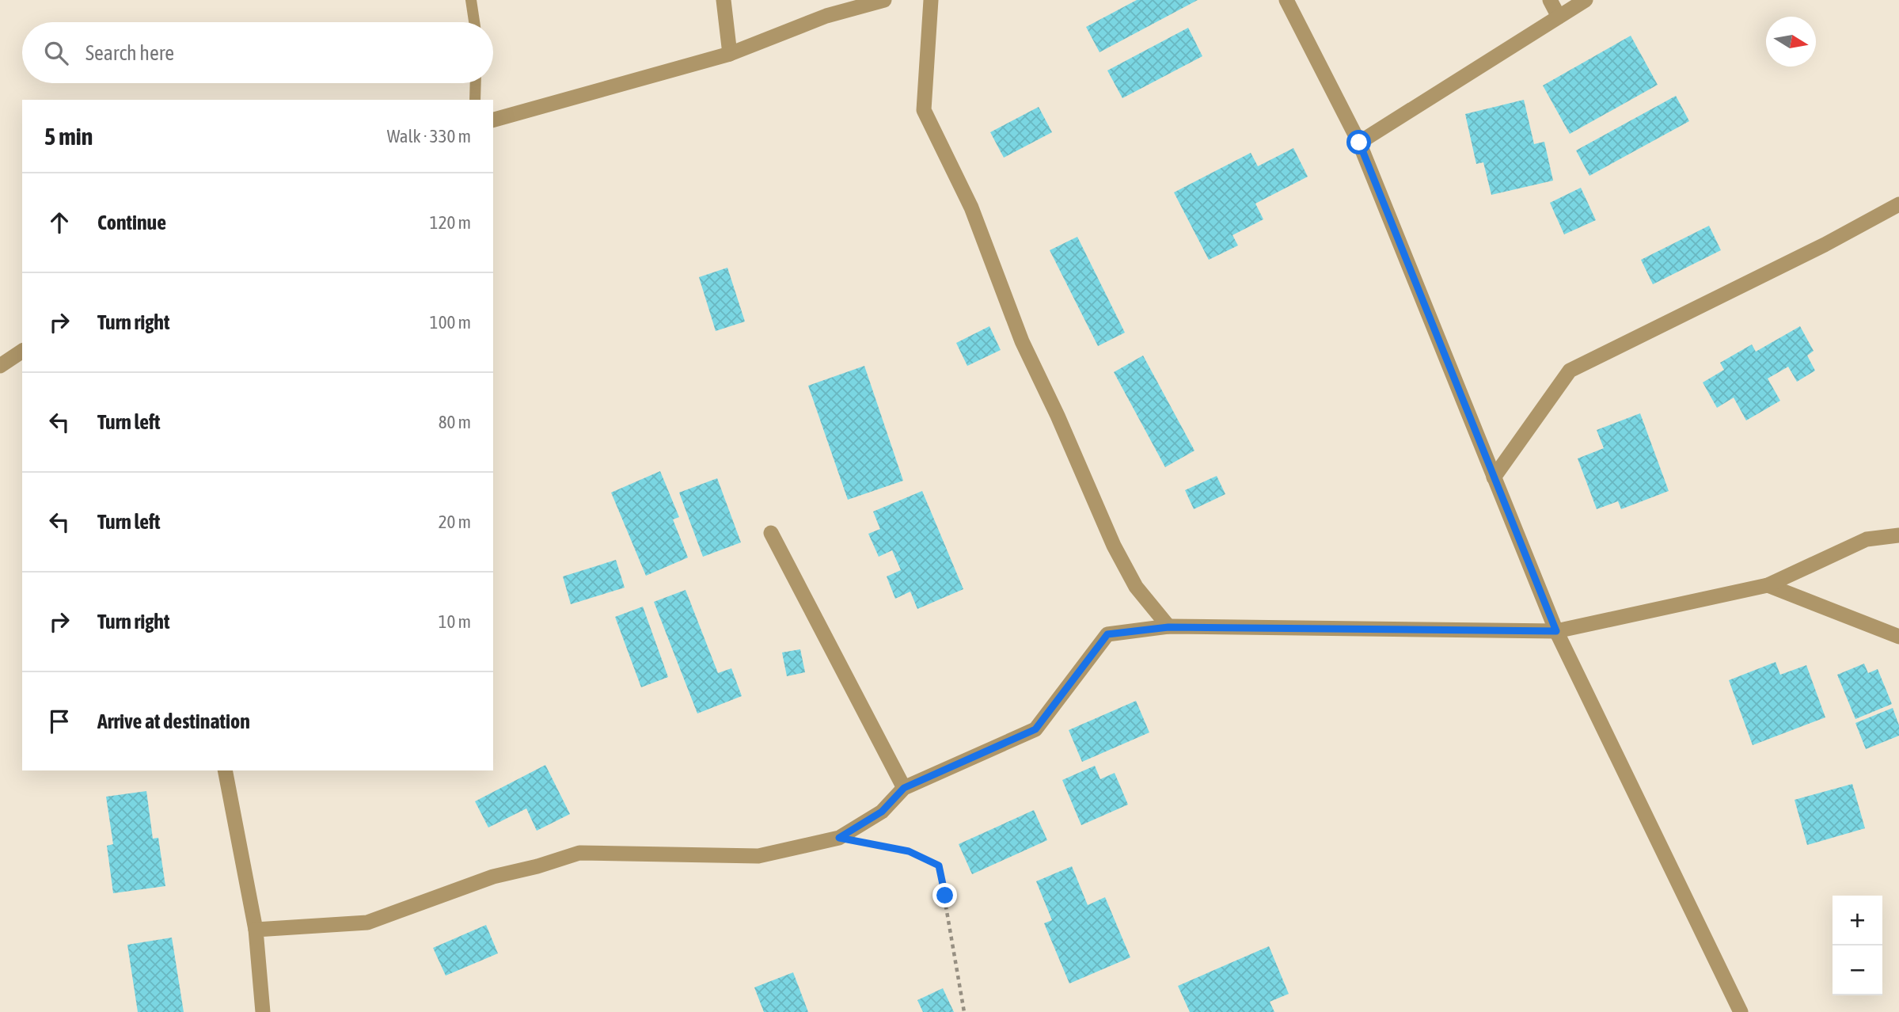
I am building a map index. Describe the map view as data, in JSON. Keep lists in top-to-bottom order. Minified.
{"north":"right","page":{"search":"Search here","heading":["5 min","Walk · 330 m"],"list":[["Continue","120 m"],["Turn right","100 m"],["Turn left","80 m"],["Turn left","20 m"],["Turn right","10 m"],"Arrive at destination"],"map_buttons":["+","−"]}}
